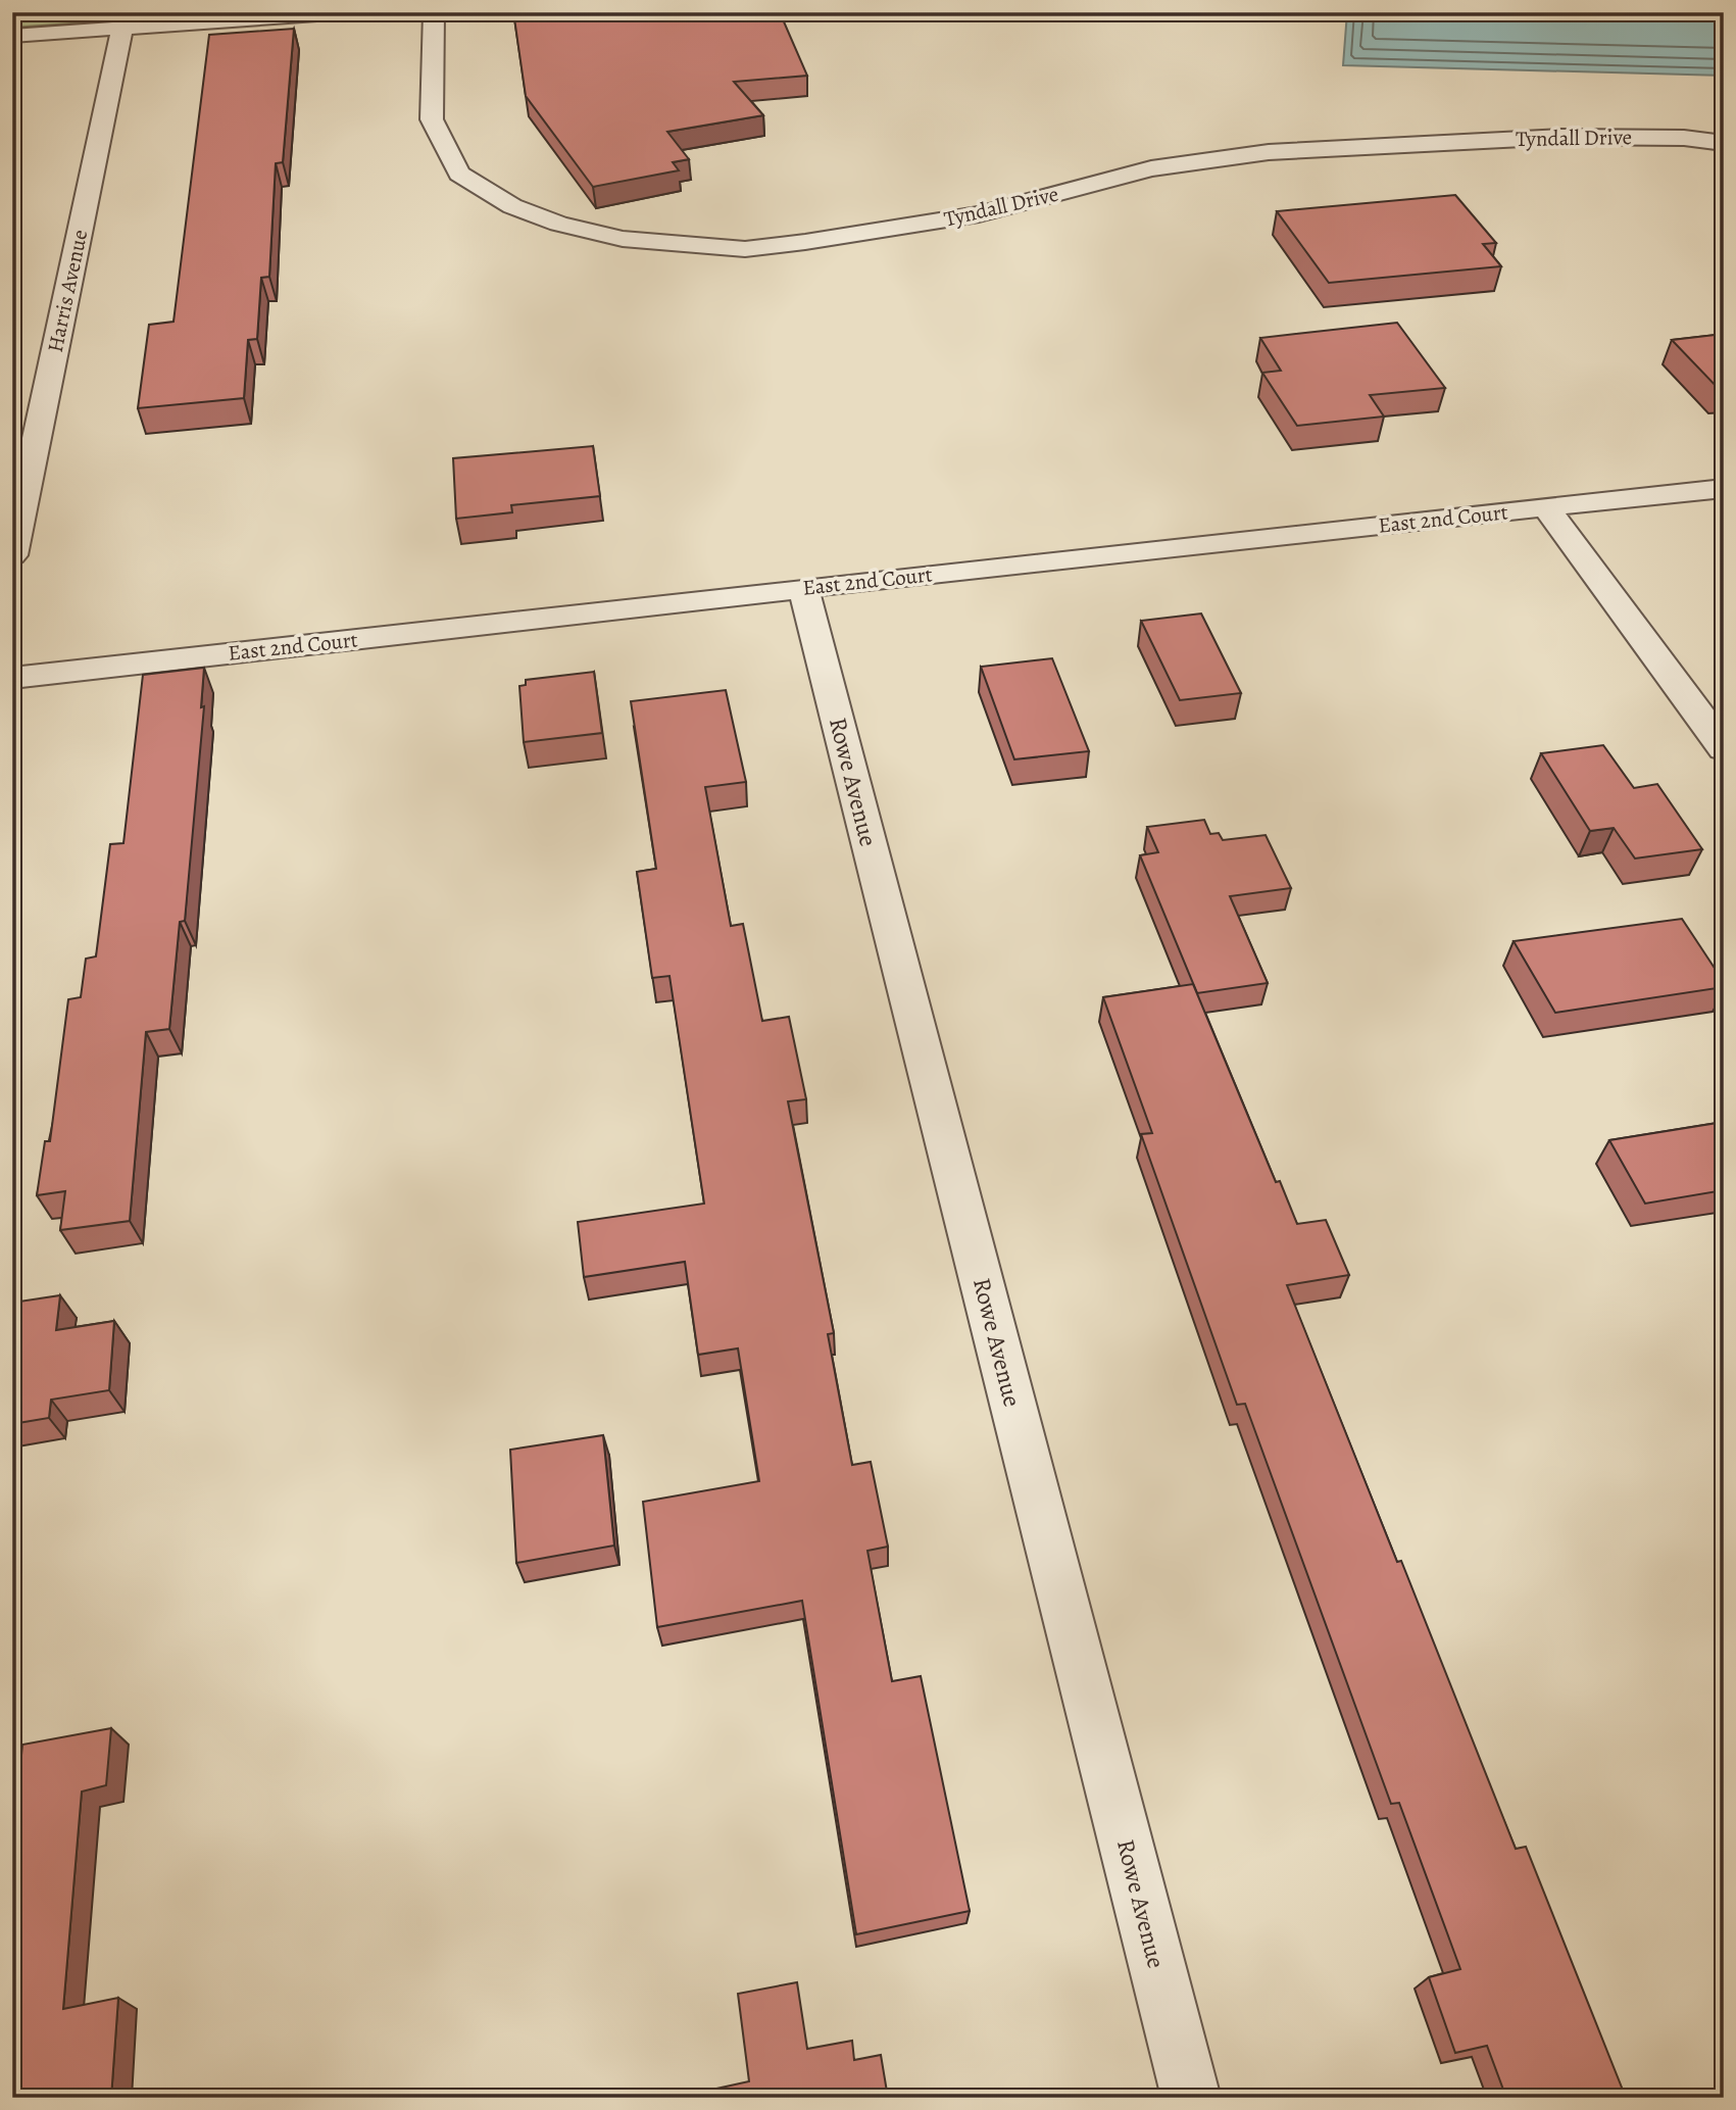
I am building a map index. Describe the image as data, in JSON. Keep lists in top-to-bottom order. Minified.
{"streets":{"street":["Tyndall Drive","Harris Avenue","East 2nd Court","Rowe Avenue"]},"crossings":[["East 2nd Court","Rowe Avenue"]]}
